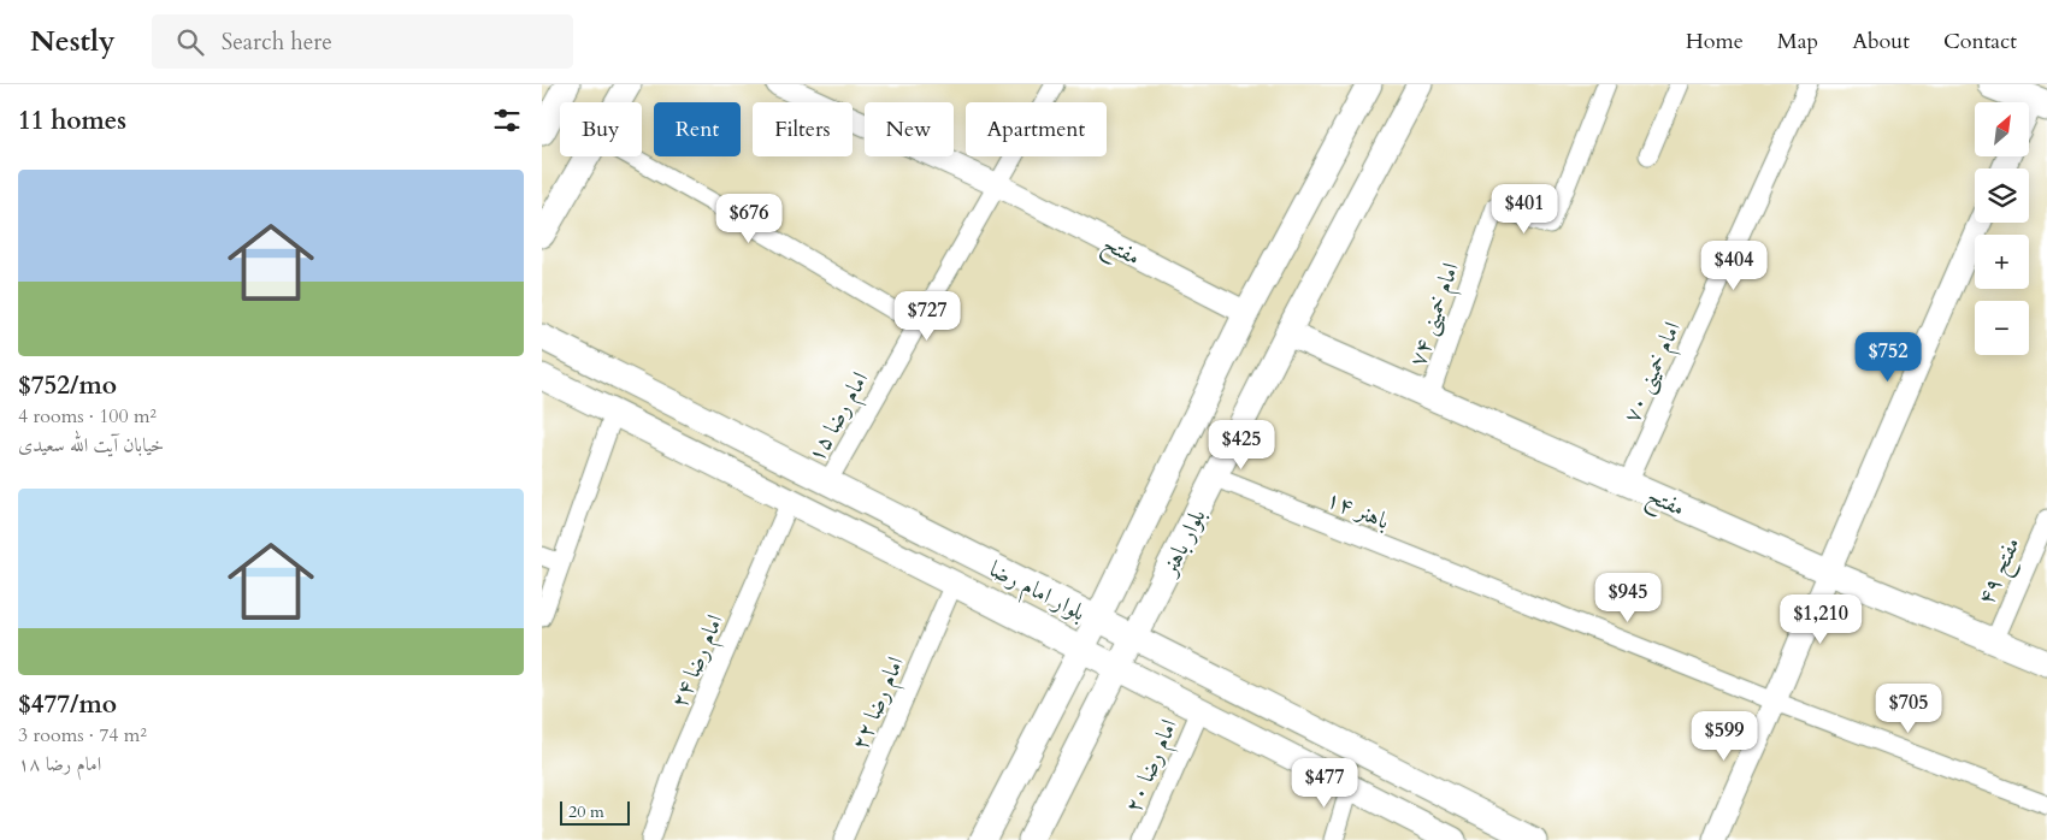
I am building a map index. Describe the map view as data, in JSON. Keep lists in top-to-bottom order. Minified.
{"streets":{"main road":["مفتح","بلوار باهنر","بلوار امام رضا"],"street":["امام خمینی ۷۴","امام خمینی ۷۰","امام رضا ۱۵","باهنر ۱۴","مفتح ۴۹","امام رضا ۲۴","امام رضا ۲۲","امام رضا ۲۰"]},"crossings":[["مفتح","امام خمینی ۷۴"],["مفتح","امام خمینی ۷۰"],["مفتح","امام رضا ۱۵"],["مفتح","بلوار باهنر"],["مفتح","مفتح ۴۹"],["امام رضا ۱۵","بلوار امام رضا"],["باهنر ۱۴","بلوار باهنر"],["بلوار باهنر","بلوار امام رضا"],["بلوار امام رضا","امام رضا ۲۴"],["بلوار امام رضا","امام رضا ۲۲"],["بلوار امام رضا","امام رضا ۲۰"]],"scale_bar":"20 m","north":"top right","page":{"header":"Nestly","search":"Search here","nav":["Home","Map","About","Contact"],"heading":"11 homes","map_buttons":["+","−"],"chip":["Buy","Rent","Filters","New","Apartment"],"list":[{"name":"$752/mo","note":"4 rooms · 100 m² · خیابان آیت الله سعیدی"},{"name":"$477/mo","note":"3 rooms · 74 m² · امام رضا ۱۸"}],"price":["$401","$676","$404","$727","$752","$425","$945","$1,210","$705","$599","$477"],"scale":"20 m"}}
